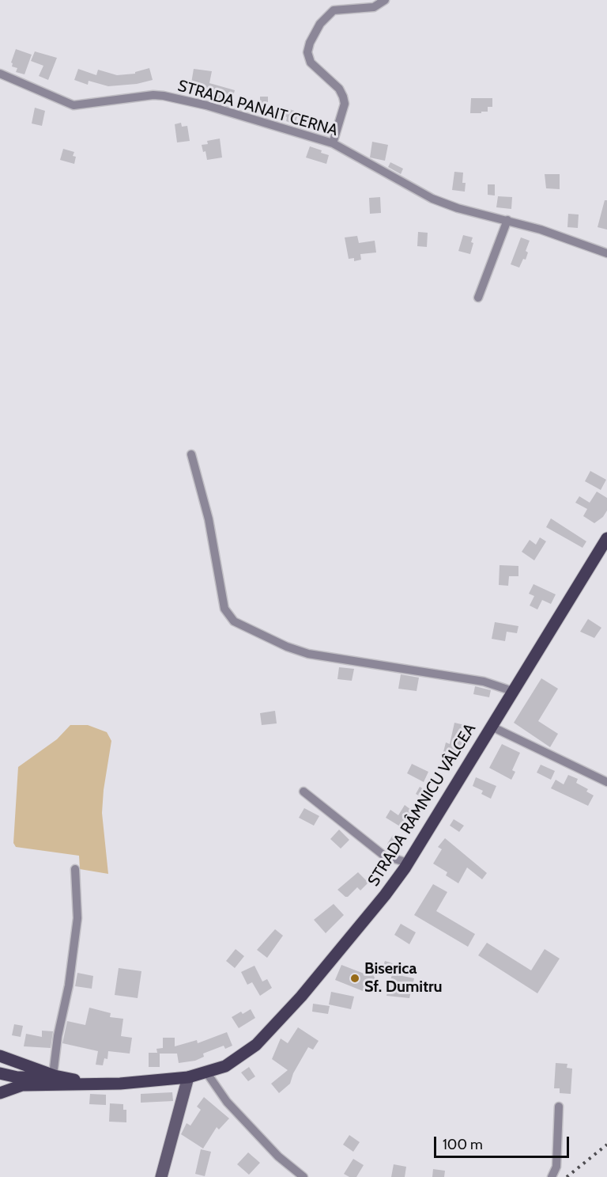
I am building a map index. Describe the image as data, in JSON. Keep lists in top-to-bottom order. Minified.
{"streets":{"main road":["STRADA RÂMNICU VÂLCEA"],"street":["STRADA PANAIT CERNA"]},"places":["Biserica Sf. Dumitru"],"scale_bar":"100 m"}
